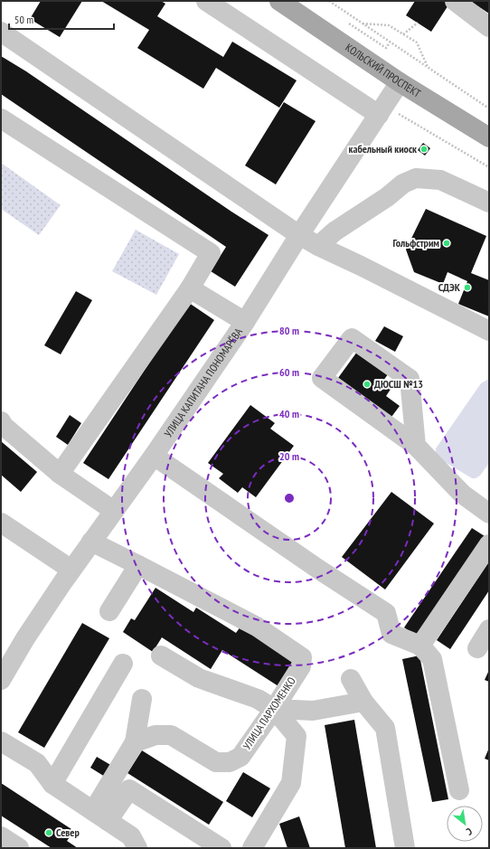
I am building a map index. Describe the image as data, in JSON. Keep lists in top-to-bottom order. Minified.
{"streets":{"main road":["КОЛЬСКИЙ ПРОСПЕКТ"],"street":["УЛИЦА КАПИТАНА ПОНОМАРЁВА","УЛИЦА ПАРХОМЕНКО"]},"crossings":[["КОЛЬСКИЙ ПРОСПЕКТ","УЛИЦА КАПИТАНА ПОНОМАРЁВА"],["УЛИЦА КАПИТАНА ПОНОМАРЁВА","УЛИЦА ПАРХОМЕНКО"]],"places":["кабельный киоск","Гольфстрим","СДЭК","ДЮСШ №13","Север"],"scale_bar":"50 m","north":"bottom right","rings":["80 m","60 m","40 m","20 m"]}
